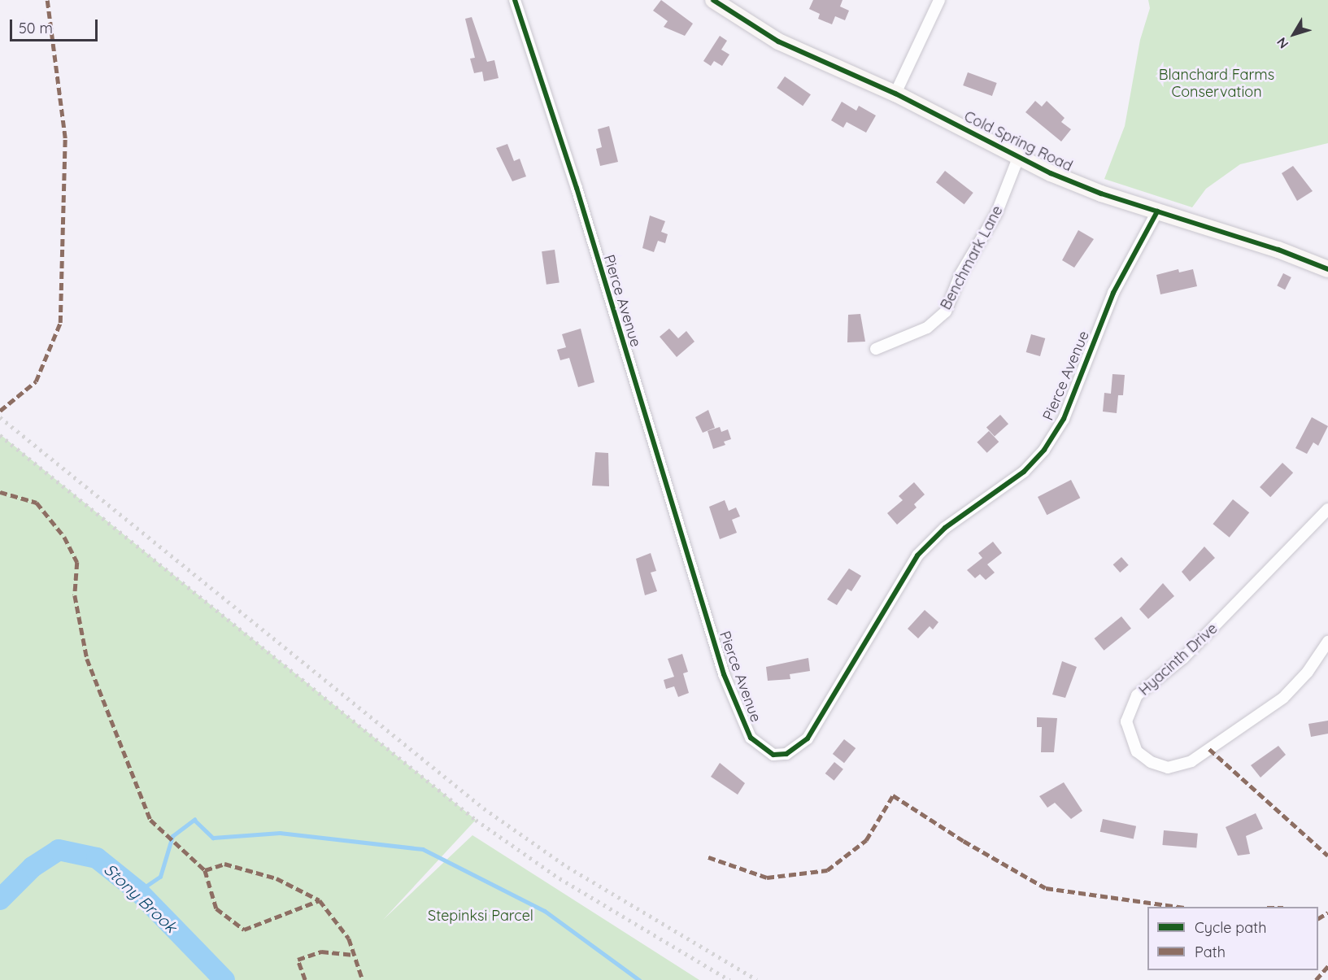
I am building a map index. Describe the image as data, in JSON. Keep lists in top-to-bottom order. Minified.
{"streets":{"street":["Cold Spring Road","Benchmark Lane","Pierce Avenue","Hyacinth Drive"]},"crossings":[["Cold Spring Road","Benchmark Lane"],["Cold Spring Road","Pierce Avenue"]],"water":["Stony Brook"],"parks":["Blanchard Farms Conservation","Stepinksi Parcel"],"legend":["Cycle path","Path"],"scale_bar":"50 m","north":"bottom left"}
